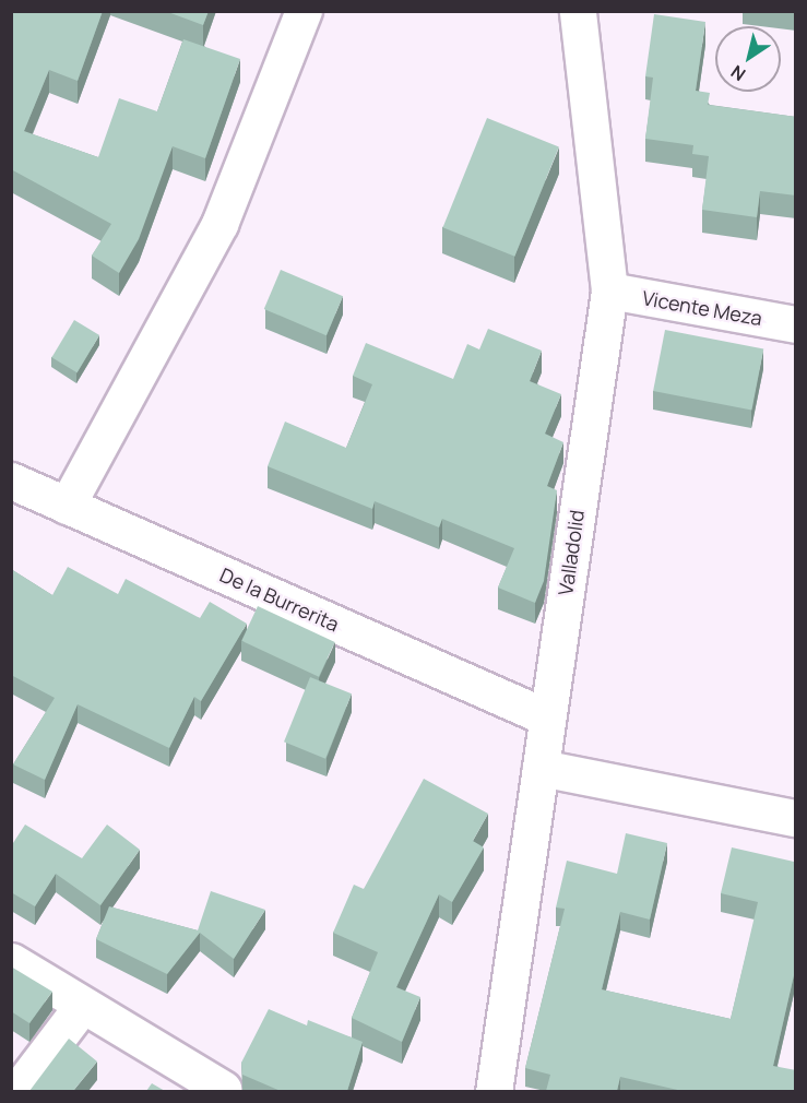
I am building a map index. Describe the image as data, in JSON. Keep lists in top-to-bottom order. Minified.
{"streets":{"street":["Vicente Meza","Valladolid","De la Burrerita"]},"crossings":[["Vicente Meza","Valladolid"],["Valladolid","De la Burrerita"]],"north":"bottom left"}
